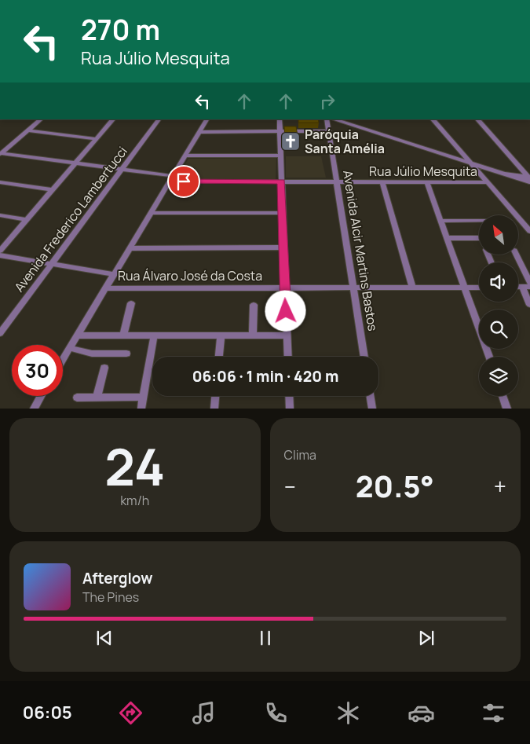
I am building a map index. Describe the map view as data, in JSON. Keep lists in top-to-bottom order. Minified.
{"streets":{"street":["Rua Júlio Mesquita","Avenida Frederico Lambertucci","Avenida Alcir Martins Bastos","Rua Álvaro José da Costa"]},"crossings":[["Rua Júlio Mesquita","Avenida Frederico Lambertucci"],["Rua Júlio Mesquita","Avenida Alcir Martins Bastos"],["Avenida Alcir Martins Bastos","Rua Álvaro José da Costa"]],"places":{"church":["Paróquia Santa Amélia"]},"north":"top left","page":{"turn":["270 m","Rua Júlio Mesquita"],"limit":"30","trip":"06:06 · 1 min · 420 m","tile":[["24","km/h"],"Clima"],"heat":["−","20.5°","+"],"song":["Afterglow","The Pines"],"tabs":"06:05"}}
